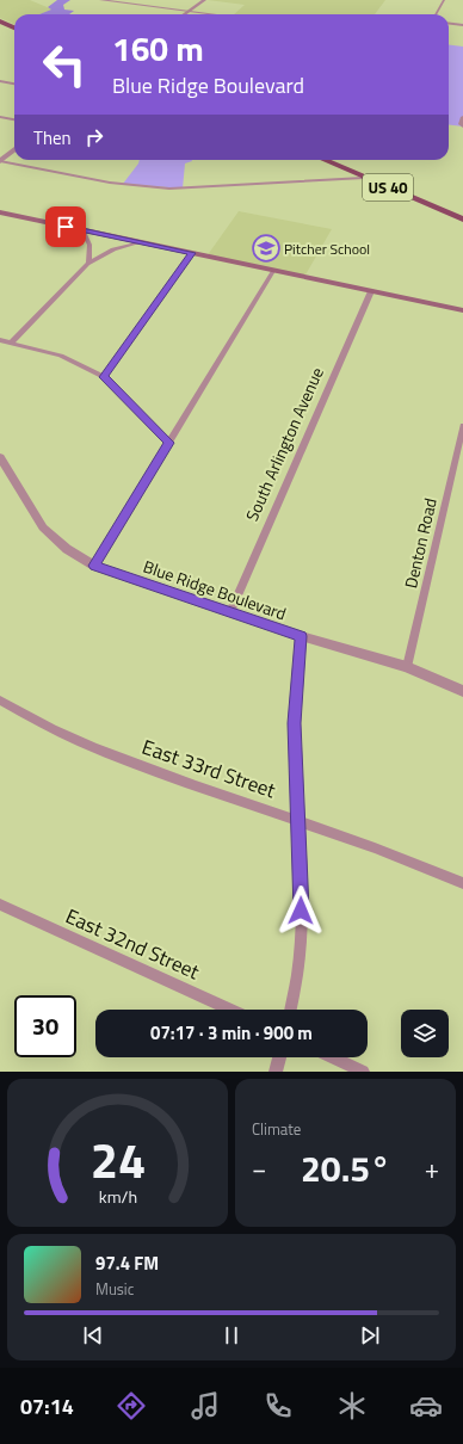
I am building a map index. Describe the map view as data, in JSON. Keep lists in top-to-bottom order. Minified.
{"streets":{"main road":["US 40"],"street":["South Arlington Avenue","Denton Road","Blue Ridge Boulevard","East 33rd Street","East 32nd Street"]},"crossings":[["South Arlington Avenue","Blue Ridge Boulevard"],["Denton Road","Blue Ridge Boulevard"]],"places":{"school or university":["Pitcher School"]},"page":{"turn":["160 m","Blue Ridge Boulevard"],"then":"Then","limit":"30","trip":"07:17 · 3 min · 900 m","tile":"Climate","heat":["−","20.5°","+"],"song":["97.4 FM","Music"],"tabs":"07:14","gauge":["24","km/h"]}}
